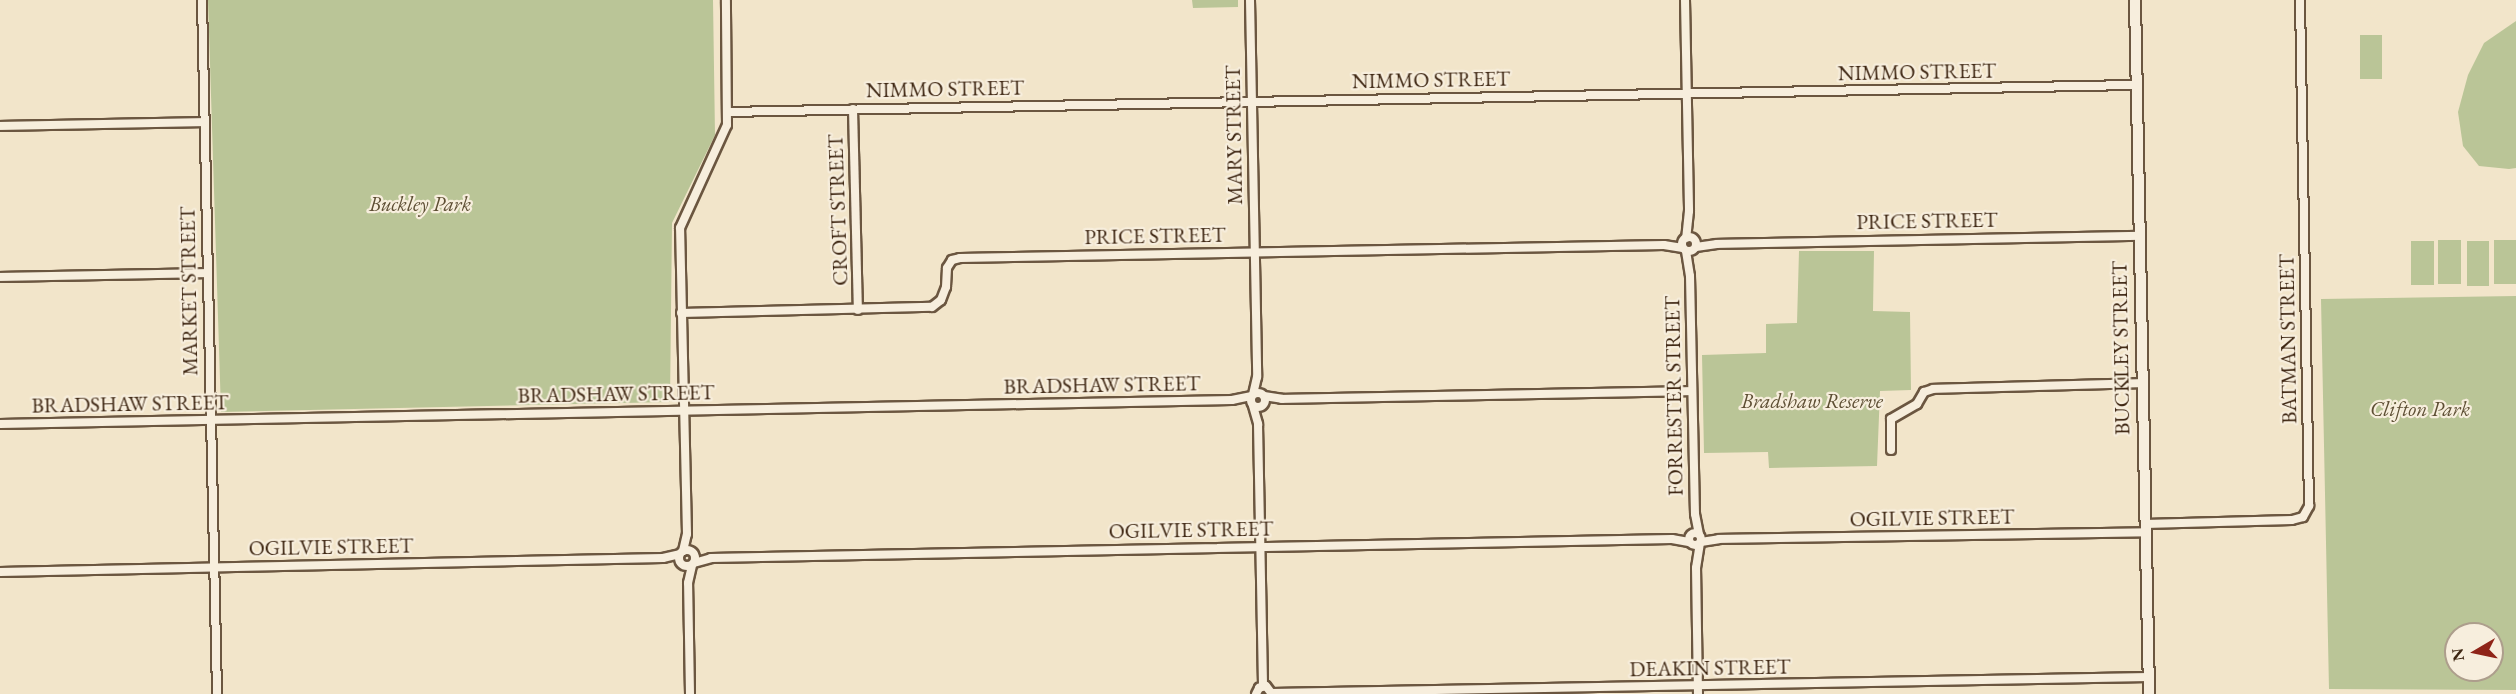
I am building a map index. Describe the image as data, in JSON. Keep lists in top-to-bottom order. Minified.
{"streets":{"main road":["BUCKLEY STREET"],"street":["NIMMO STREET","MARY STREET","CROFT STREET","PRICE STREET","MARKET STREET","BATMAN STREET","BRADSHAW STREET","FORRESTER STREET","OGILVIE STREET","DEAKIN STREET"]},"crossings":[["NIMMO STREET","MARY STREET"],["NIMMO STREET","CROFT STREET"],["NIMMO STREET","BUCKLEY STREET"],["NIMMO STREET","FORRESTER STREET"],["MARY STREET","PRICE STREET"],["MARY STREET","BRADSHAW STREET"],["MARY STREET","OGILVIE STREET"],["CROFT STREET","PRICE STREET"],["PRICE STREET","BUCKLEY STREET"],["PRICE STREET","FORRESTER STREET"],["MARKET STREET","BRADSHAW STREET"],["MARKET STREET","OGILVIE STREET"],["BATMAN STREET","BUCKLEY STREET"],["BATMAN STREET","OGILVIE STREET"],["BUCKLEY STREET","OGILVIE STREET"],["BUCKLEY STREET","DEAKIN STREET"],["BRADSHAW STREET","FORRESTER STREET"],["FORRESTER STREET","OGILVIE STREET"],["FORRESTER STREET","DEAKIN STREET"]],"parks":["Buckley Park","Bradshaw Reserve","Clifton Park"],"north":"left"}
